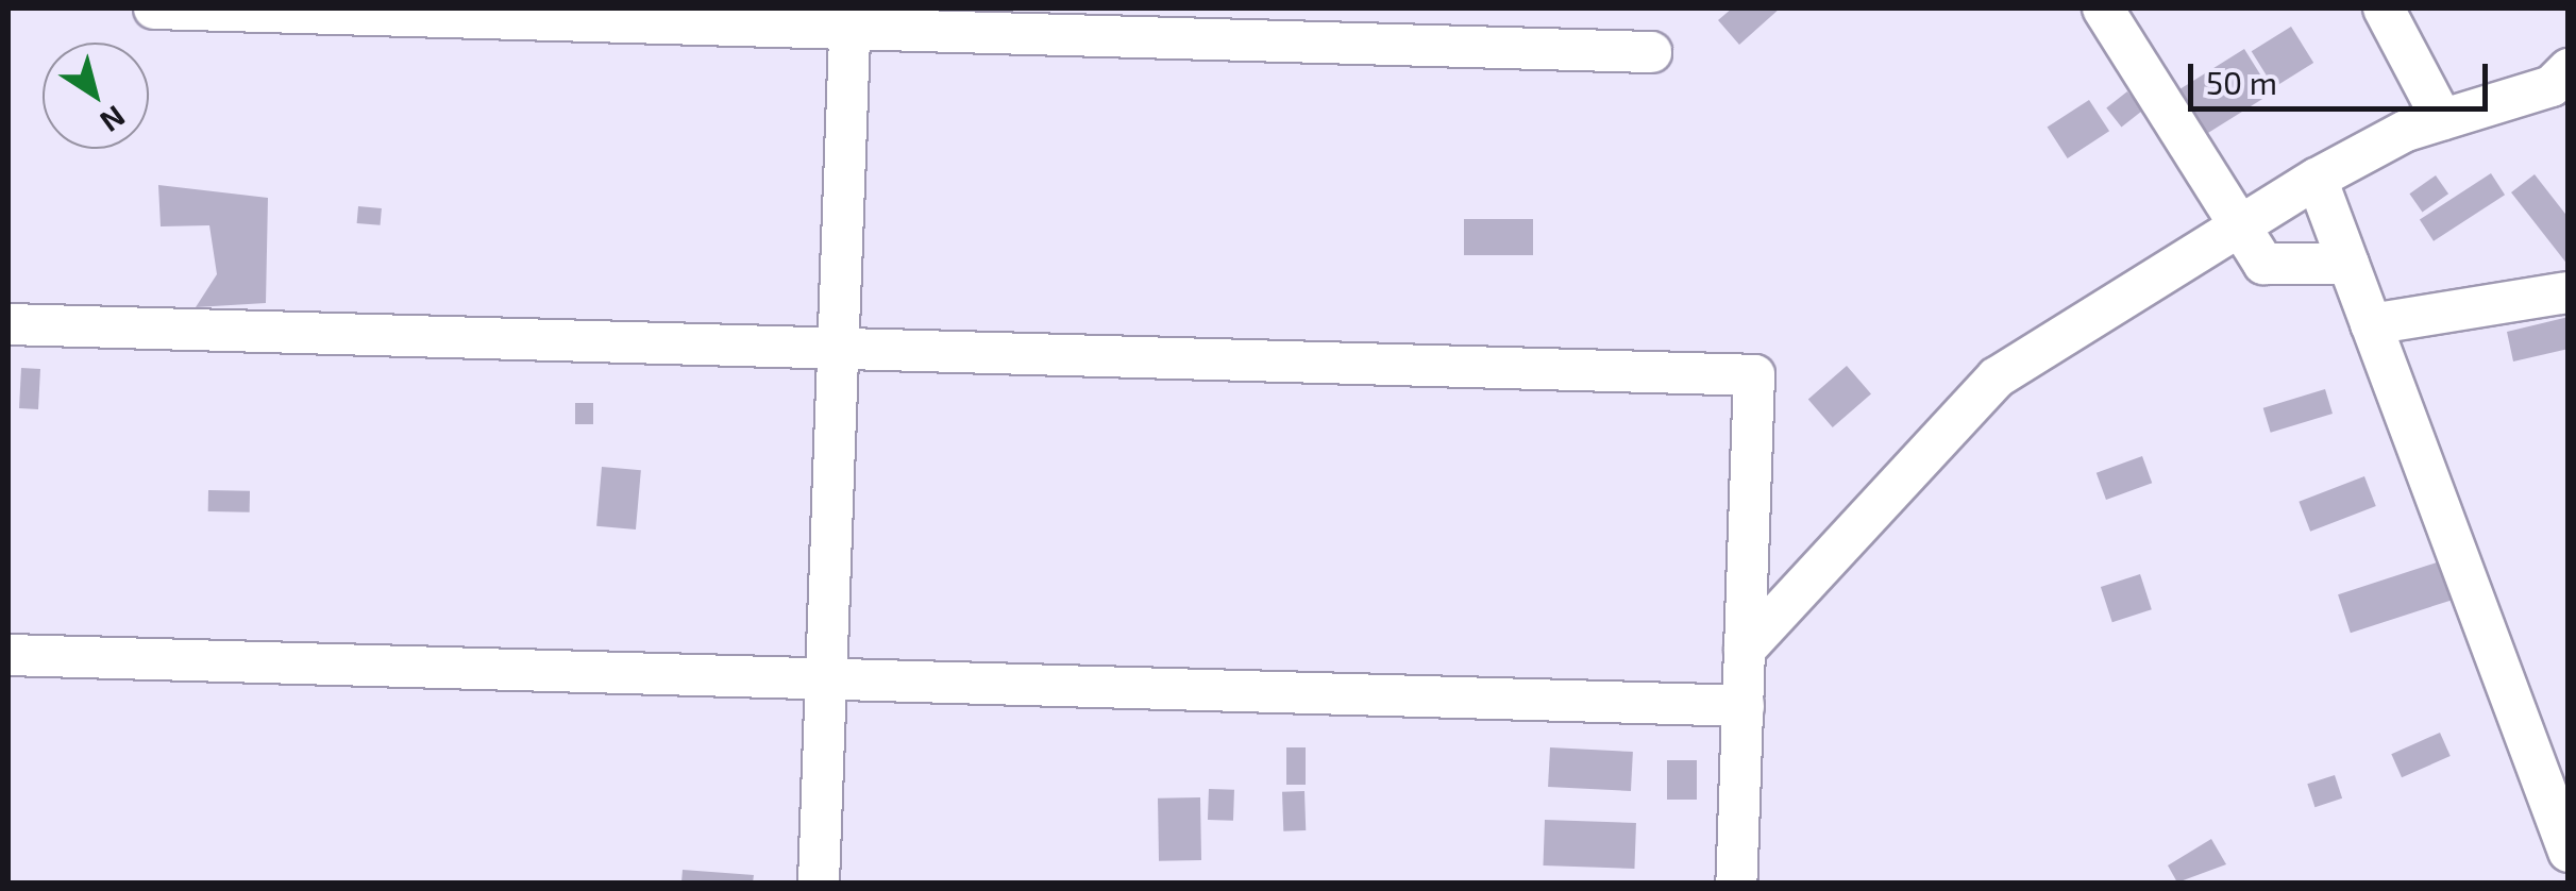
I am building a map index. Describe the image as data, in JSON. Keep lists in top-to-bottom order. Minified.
{"scale_bar":"50 m","north":"bottom right"}
